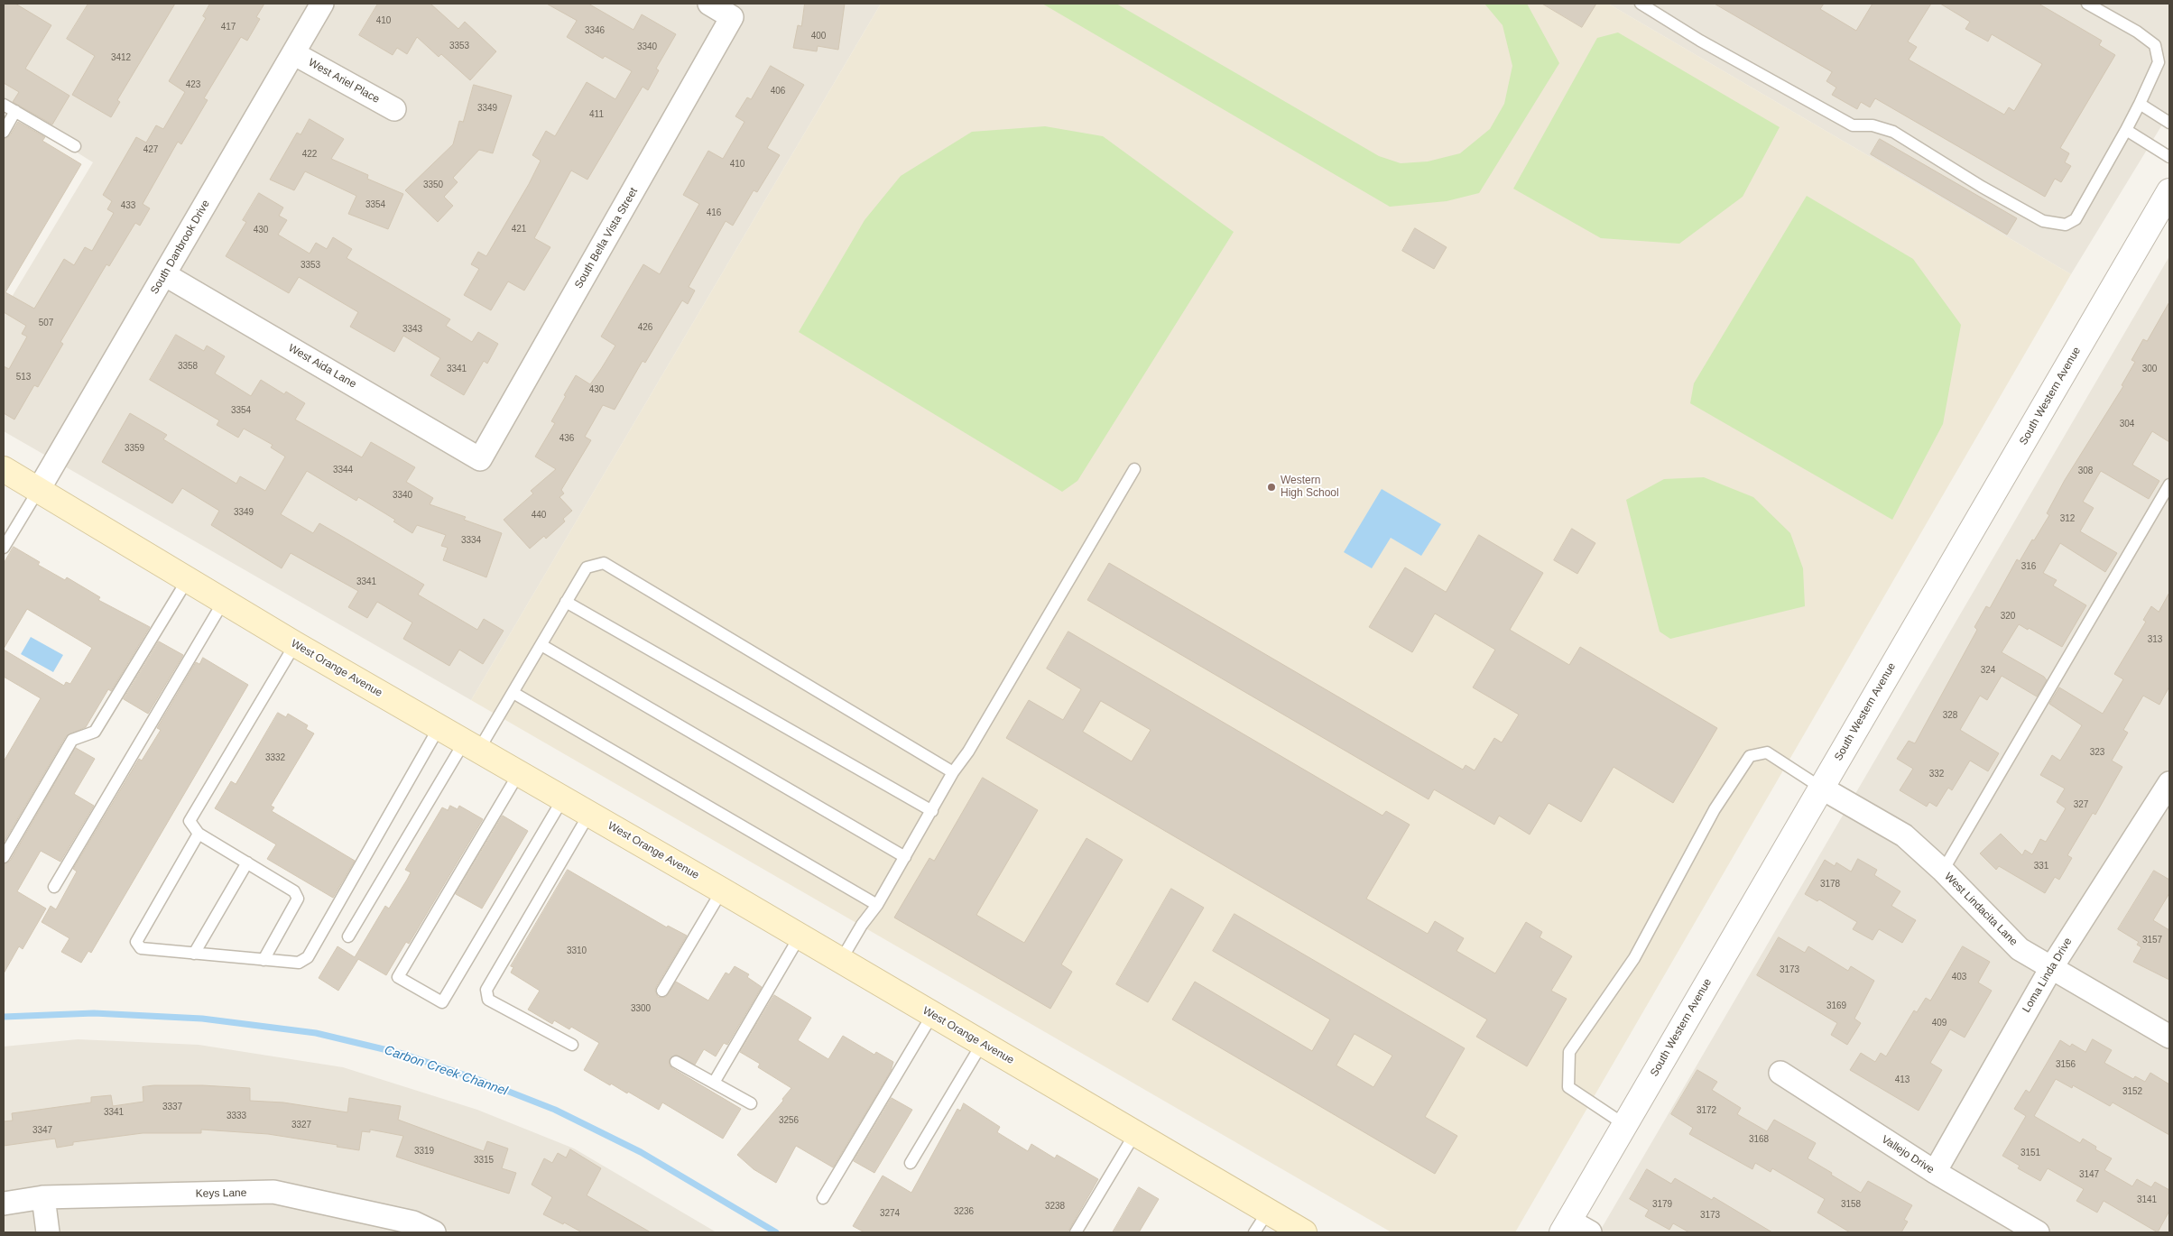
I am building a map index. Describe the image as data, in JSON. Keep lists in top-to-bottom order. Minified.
{"streets":{"main road":["West Orange Avenue"],"street":["West Ariel Place","South Bella Vista Street","South Danbrook Drive","West Aida Lane","South Western Avenue","West Lindacita Lane","Loma Linda Drive","Vallejo Drive","Keys Lane"]},"crossings":[["West Ariel Place","South Danbrook Drive"],["South Bella Vista Street","West Aida Lane"],["South Danbrook Drive","West Aida Lane"],["South Danbrook Drive","West Orange Avenue"],["South Western Avenue","West Lindacita Lane"],["West Lindacita Lane","Loma Linda Drive"],["Loma Linda Drive","Vallejo Drive"]],"water":["Carbon Creek Channel"],"places":["Western High School"],"house_numbers":["410","417","3346","400","3353","3340","3412","423","406","3349","411","427","422","410","3350","3354","433","416","421","430","3353","507","426","3343","3358","3341","300","513","430","3354","304","436","3359","3344","308","3340","3349","440","312","3334","316","3341","320","313","324","328","323","3332","332","327","331","3178","3157","3310","3173","403","3169","3300","409","3156","413","3152","3337","3172","3341","3333","3256","3327","3347","3168","3319","3151","3315","3147","3141","3179","3158","3238","3236","3274","3173"]}
